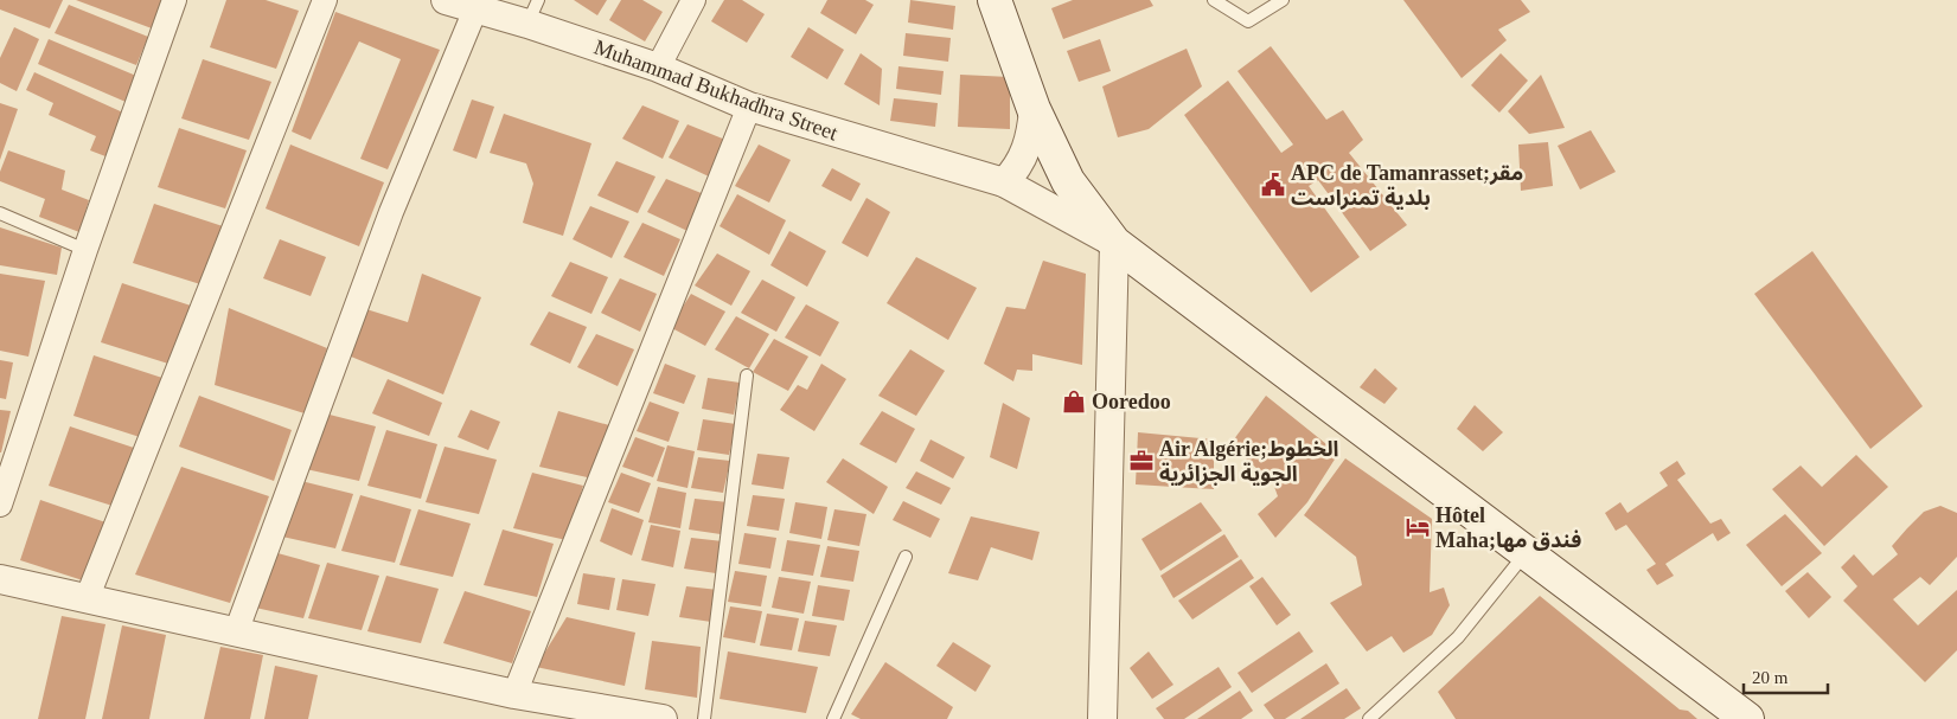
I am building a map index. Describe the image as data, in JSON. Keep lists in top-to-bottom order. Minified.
{"streets":{"street":["Muhammad Bukhadhra Street"]},"places":{"public building":["APC de Tamanrasset;مقر بلدية تمنراست"],"shop":["Ooredoo"],"office":["Air Algérie;الخطوط الجوية الجزائرية"],"hotel":["Hôtel Maha;فندق مها"]},"scale_bar":"20 m"}
